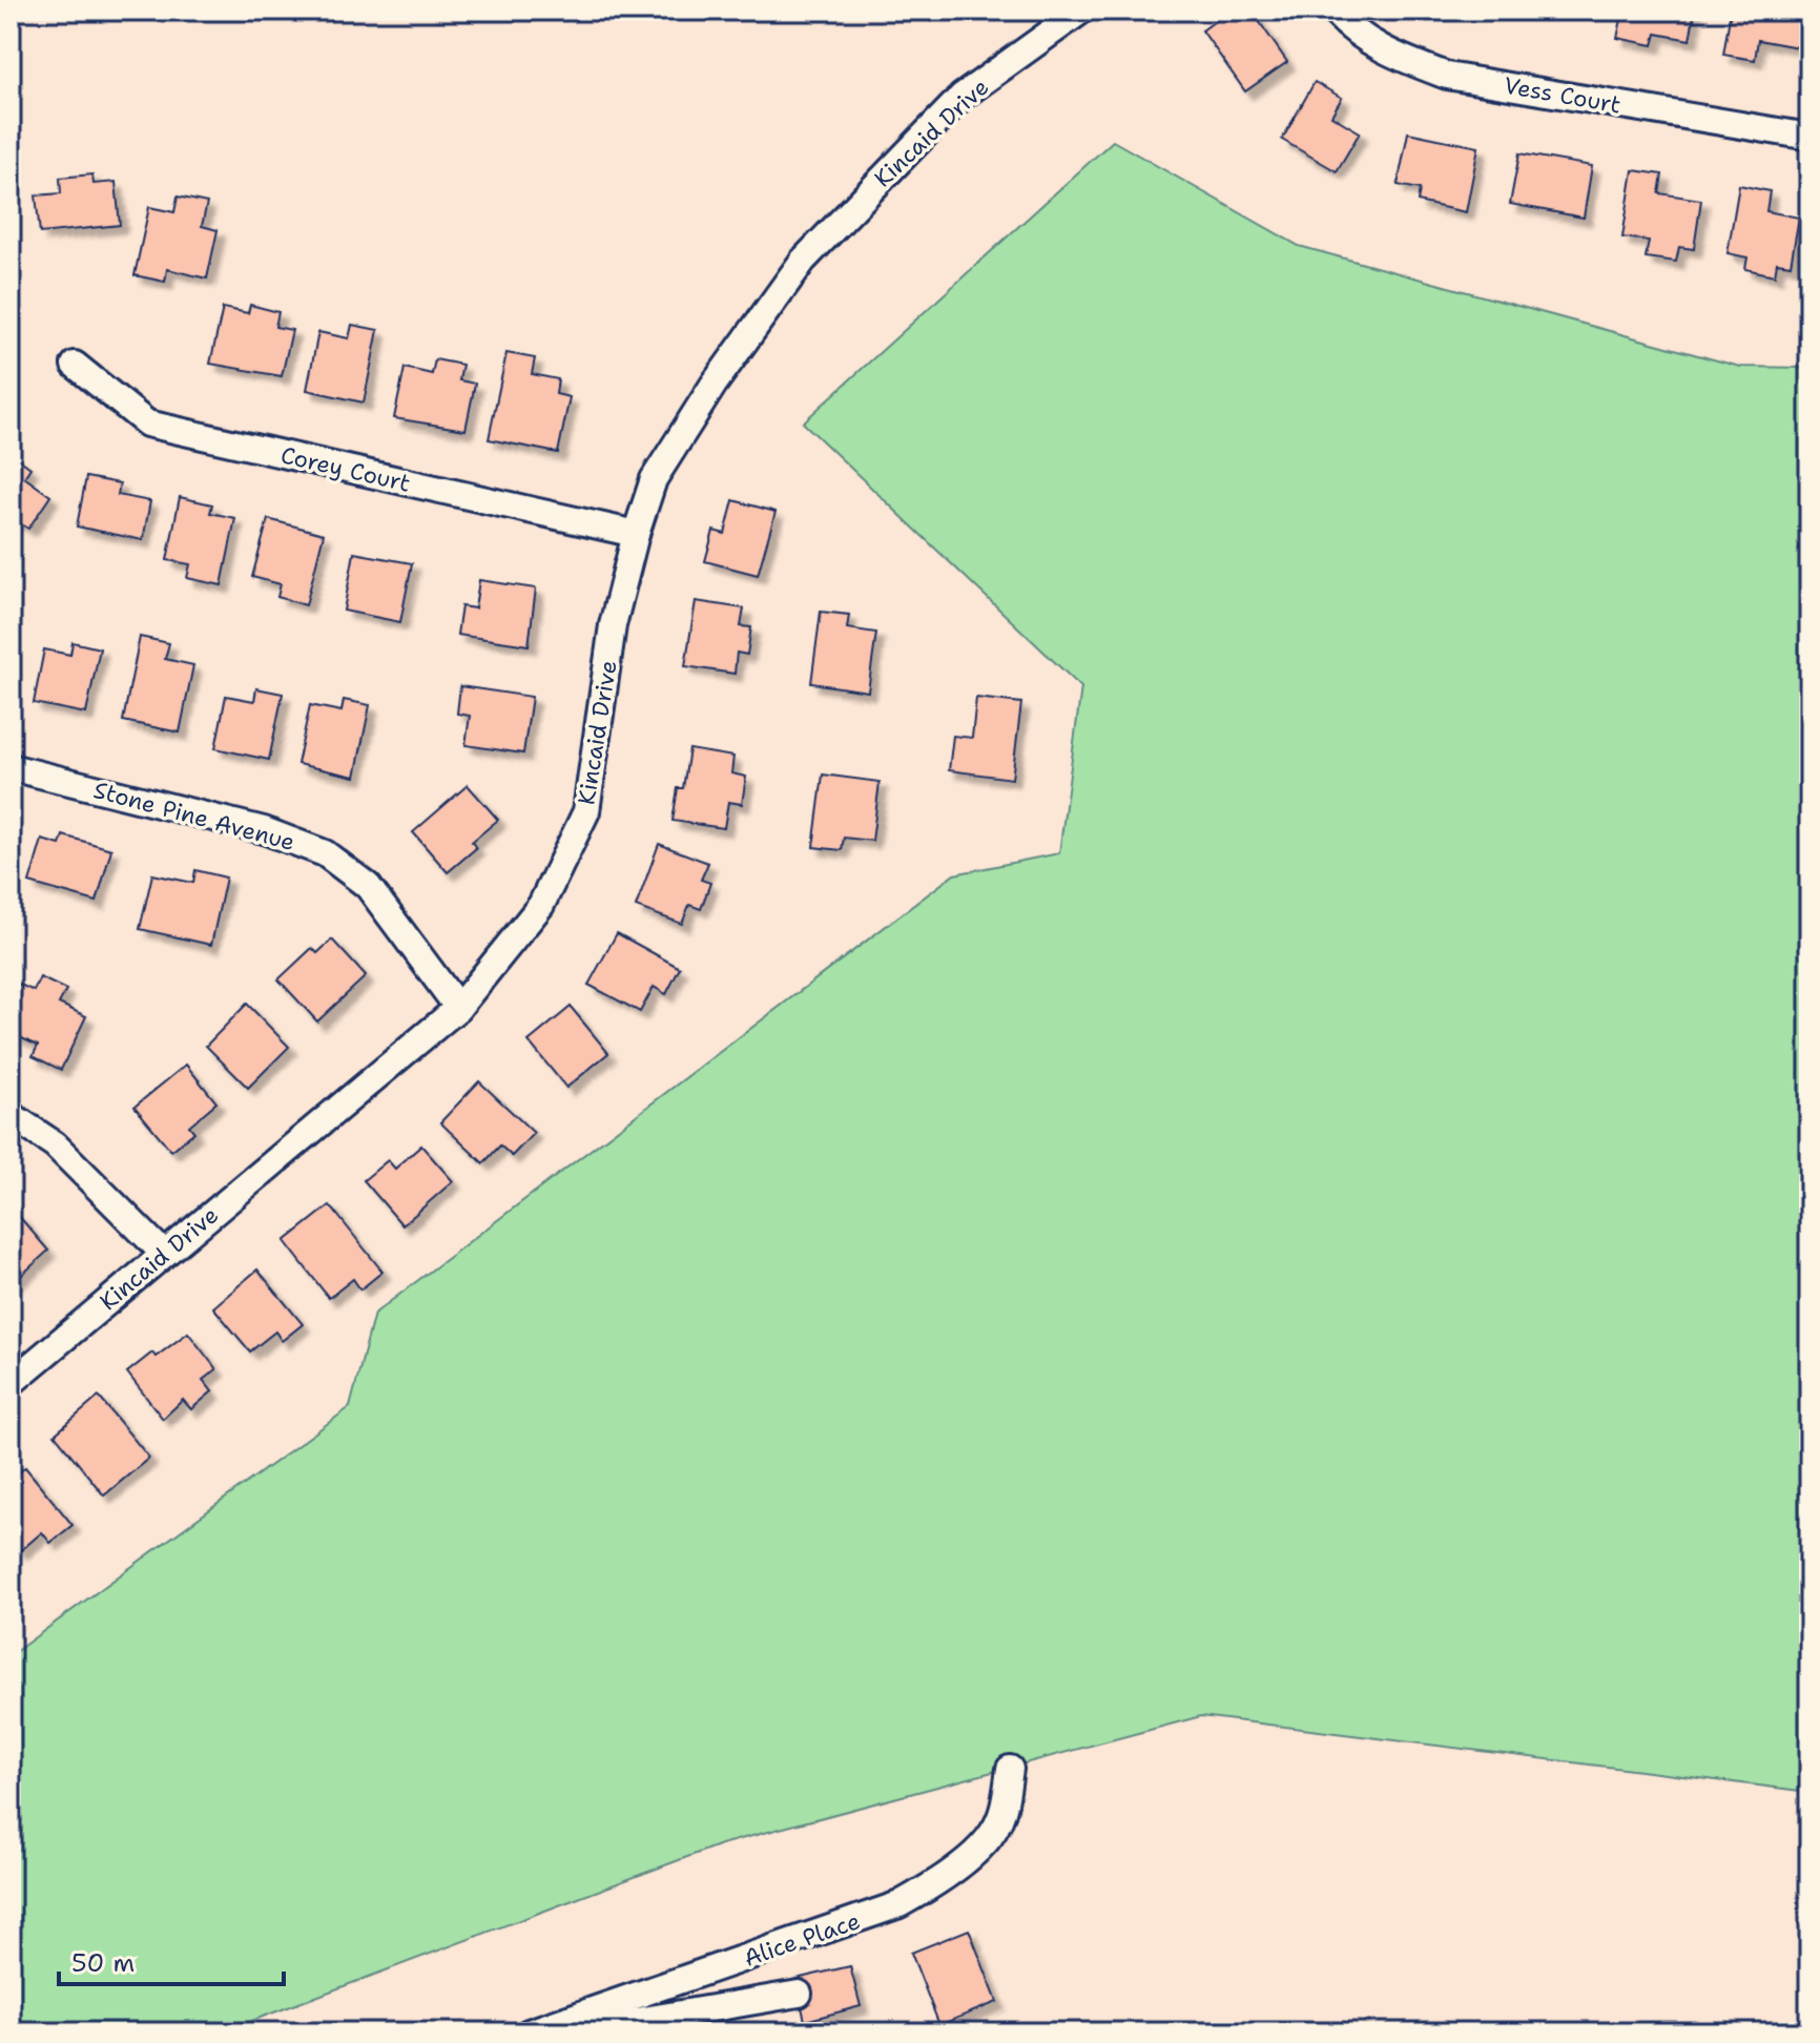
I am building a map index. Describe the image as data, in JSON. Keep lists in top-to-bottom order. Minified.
{"streets":{"street":["Vess Court","Kincaid Drive","Corey Court","Stone Pine Avenue","Alice Place"]},"crossings":[["Kincaid Drive","Corey Court"],["Kincaid Drive","Stone Pine Avenue"]],"scale_bar":"50 m"}
